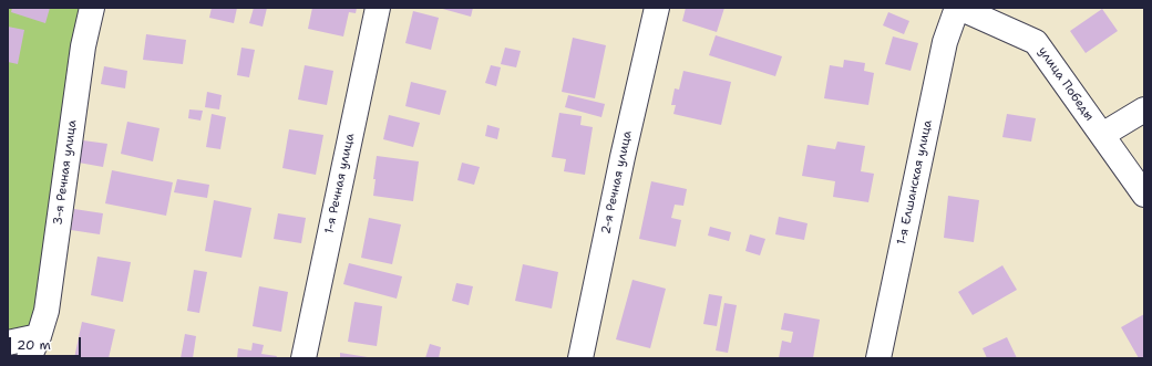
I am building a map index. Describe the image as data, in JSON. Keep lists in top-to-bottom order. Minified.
{"streets":{"street":["улица Победы","3-я Речная улица","2-я Речная улица","1-я Елшанская улица","1-я Речная улица"]},"crossings":[["улица Победы","1-я Елшанская улица"]],"scale_bar":"20 m"}
